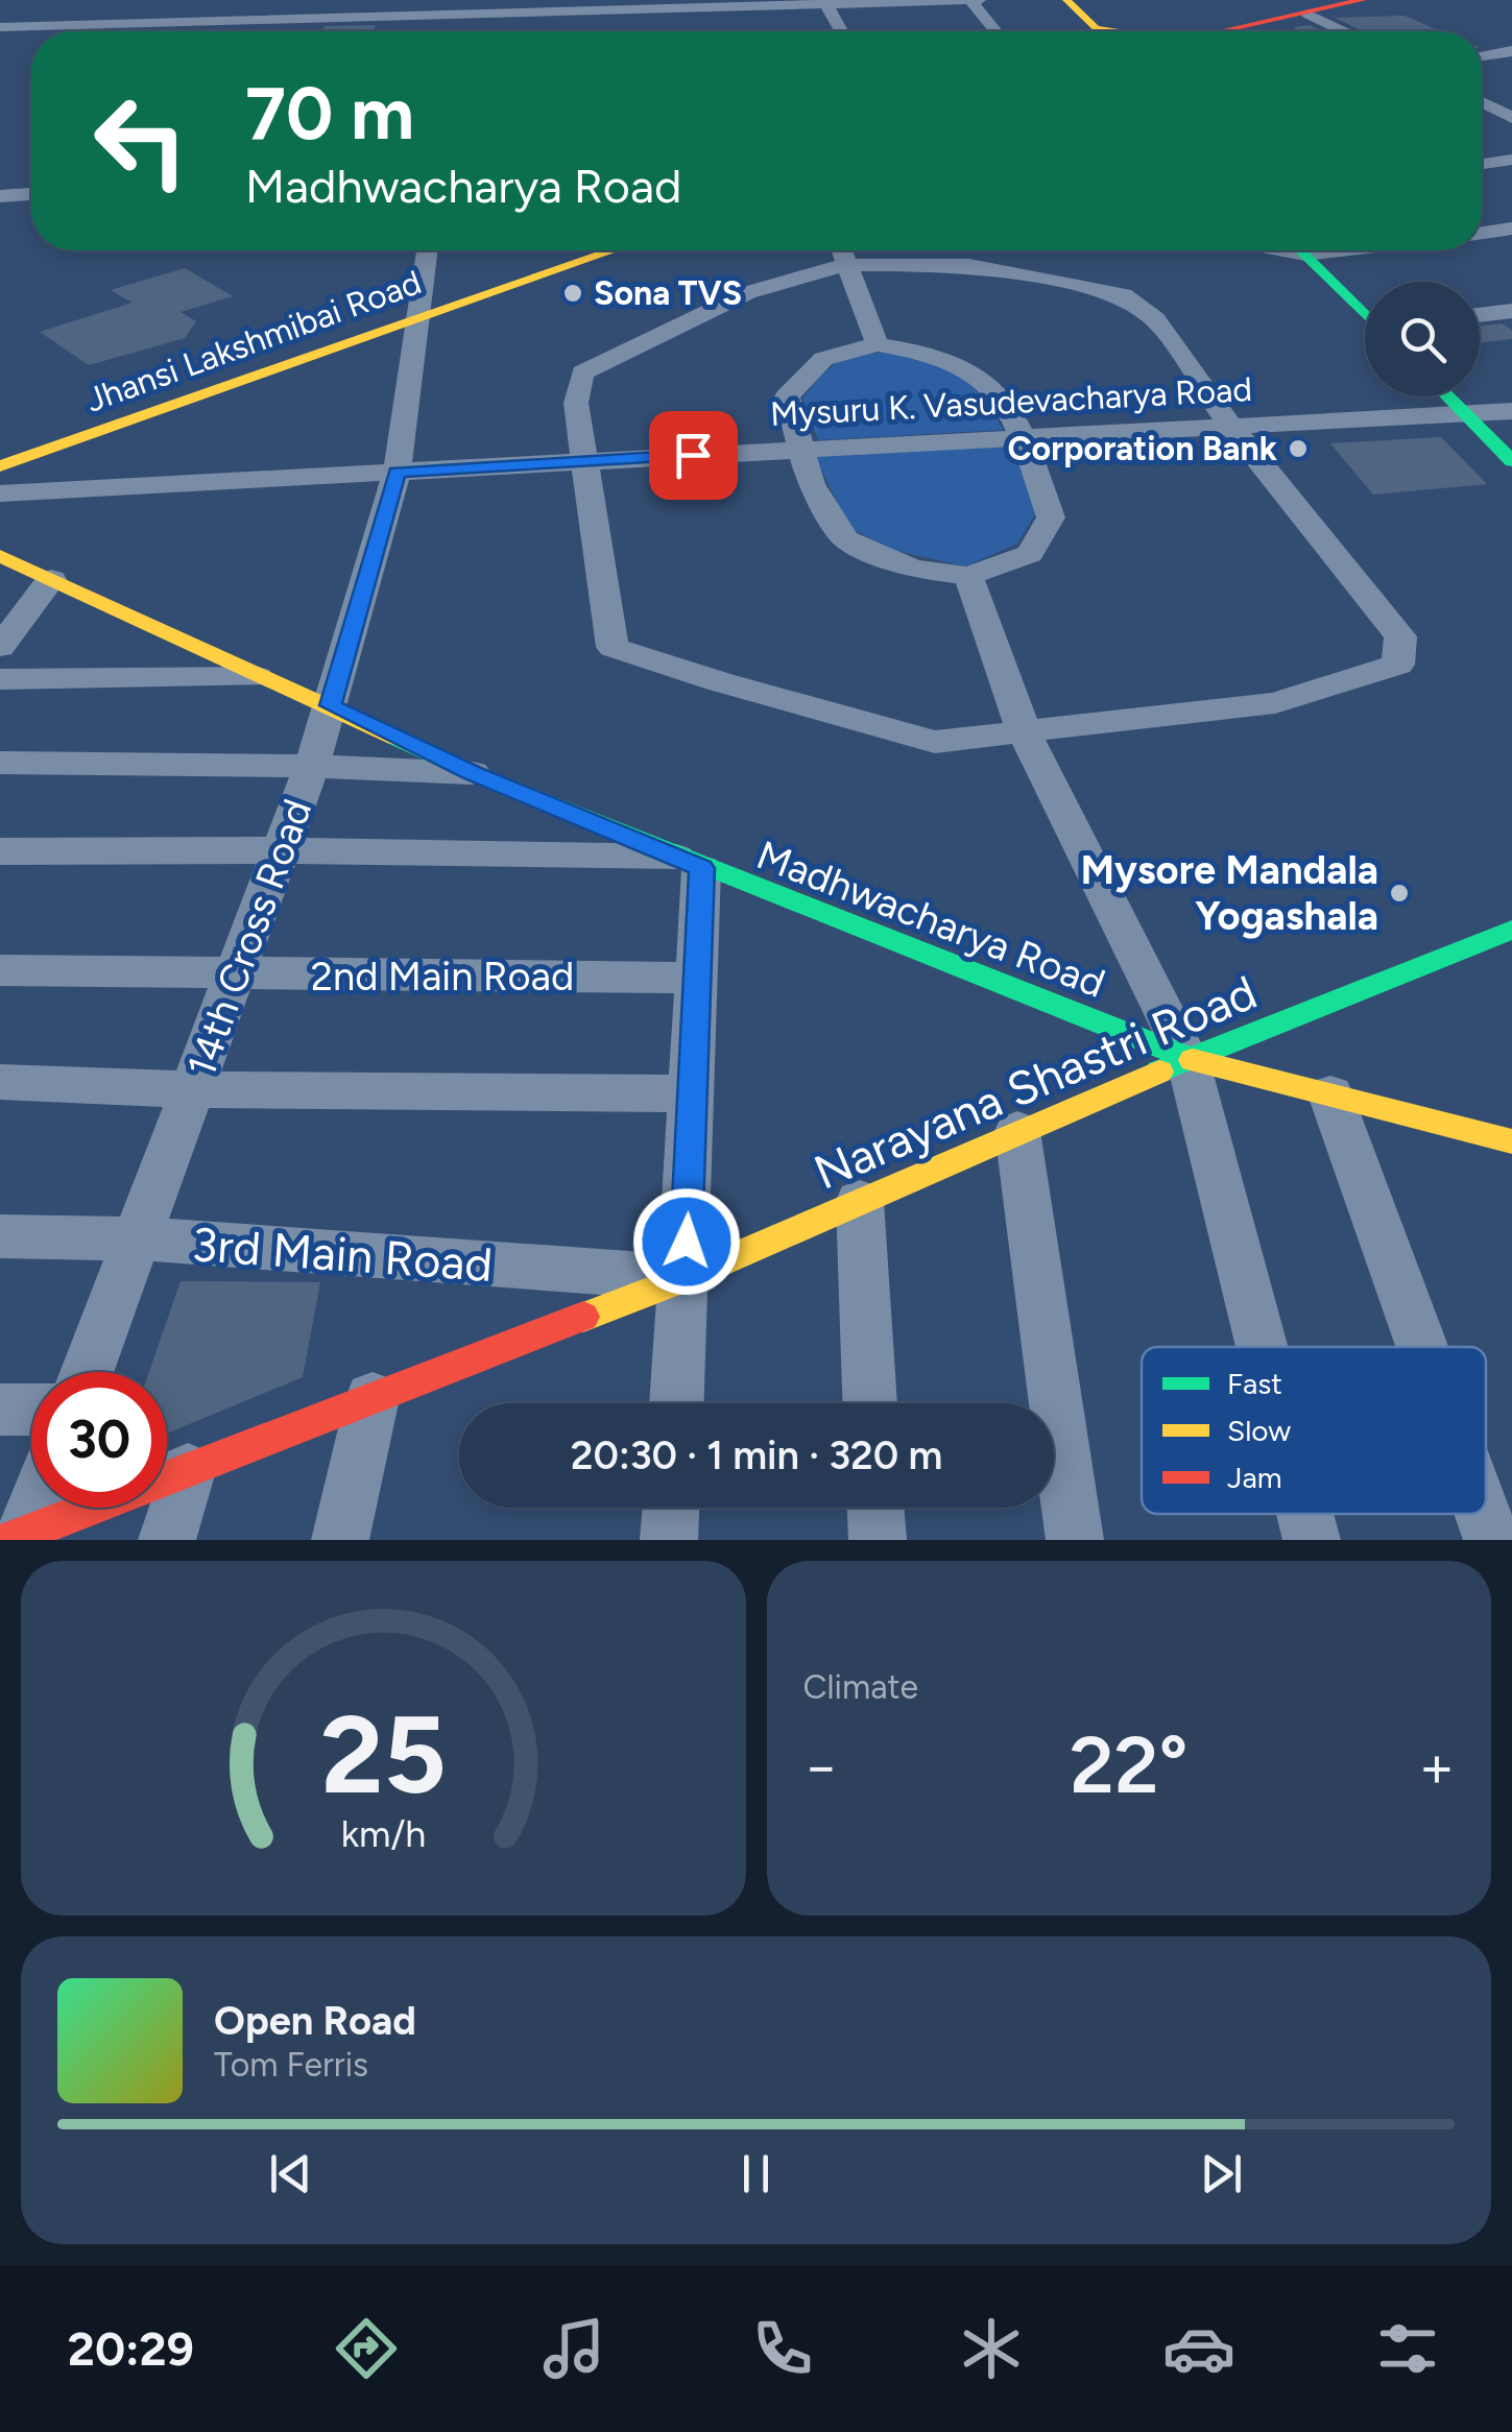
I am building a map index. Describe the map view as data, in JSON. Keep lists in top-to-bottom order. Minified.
{"streets":{"street":["Jhansi Lakshmibai Road","Mysuru K. Vasudevacharya Road","Madhwacharya Road","14th Cross Road","2nd Main Road","Narayana Shastri Road","3rd Main Road"]},"crossings":[["Jhansi Lakshmibai Road","14th Cross Road"],["Mysuru K. Vasudevacharya Road","14th Cross Road"],["Madhwacharya Road","14th Cross Road"],["Madhwacharya Road","Narayana Shastri Road"],["14th Cross Road","2nd Main Road"],["14th Cross Road","3rd Main Road"],["Narayana Shastri Road","3rd Main Road"]],"places":["Sona TVS","Corporation Bank","Mysore Mandala Yogashala"],"legend":["Fast","Slow","Jam"],"page":{"turn":["70 m","Madhwacharya Road"],"limit":"30","trip":"20:30 · 1 min · 320 m","tile":"Climate","heat":["−","22°","+"],"song":["Open Road","Tom Ferris"],"tabs":"20:29","gauge":["25","km/h"]}}
